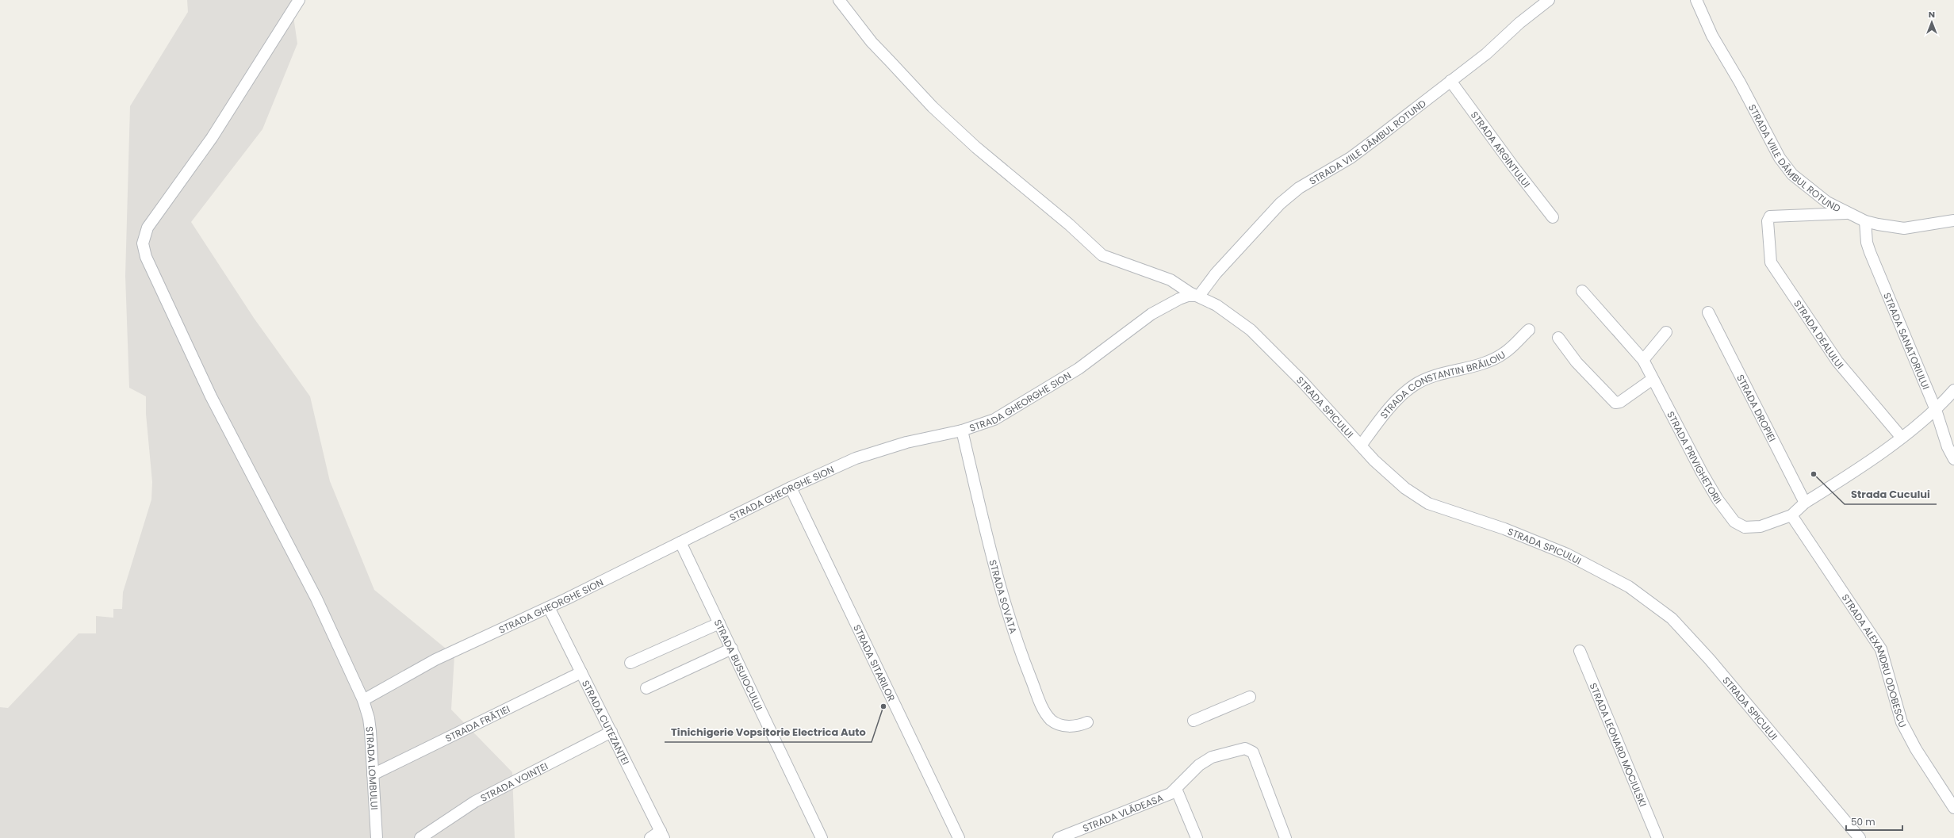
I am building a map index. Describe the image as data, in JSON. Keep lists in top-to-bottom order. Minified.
{"streets":{"street":["STRADA VIILE DÂMBUL ROTUND","STRADA ARGINTULUI","STRADA DEALULUI","STRADA SANATORIULUI","STRADA CONSTANTIN BRĂILOIU","STRADA GHEORGHE SION","STRADA SPICULUI","STRADA DROPIEI","STRADA PRIVIGHETORII","STRADA SOVATA","STRADA ALEXANDRU ODOBESCU","STRADA SITARILOR","STRADA BUSUIOCULUI","STRADA CUTEZANȚEI","STRADA FRĂȚIEI","STRADA LEONARD MOCIULSKI","STRADA LOMBULUI","STRADA VOINȚEI","STRADA VLĂDEASA"]},"crossings":[["STRADA VIILE DÂMBUL ROTUND","STRADA ARGINTULUI"],["STRADA VIILE DÂMBUL ROTUND","STRADA DEALULUI"],["STRADA VIILE DÂMBUL ROTUND","STRADA SANATORIULUI"],["STRADA VIILE DÂMBUL ROTUND","STRADA GHEORGHE SION"],["STRADA VIILE DÂMBUL ROTUND","STRADA SPICULUI"],["STRADA CONSTANTIN BRĂILOIU","STRADA SPICULUI"],["STRADA GHEORGHE SION","STRADA SPICULUI"],["STRADA GHEORGHE SION","STRADA SOVATA"],["STRADA GHEORGHE SION","STRADA SITARILOR"],["STRADA GHEORGHE SION","STRADA BUSUIOCULUI"],["STRADA GHEORGHE SION","STRADA CUTEZANȚEI"],["STRADA GHEORGHE SION","STRADA LOMBULUI"],["STRADA PRIVIGHETORII","STRADA ALEXANDRU ODOBESCU"],["STRADA CUTEZANȚEI","STRADA FRĂȚIEI"],["STRADA CUTEZANȚEI","STRADA VOINȚEI"],["STRADA FRĂȚIEI","STRADA LOMBULUI"]],"places":["Strada Cucului","Tinichigerie Vopsitorie Electrica Auto"],"scale_bar":"50 m","north":"top"}
